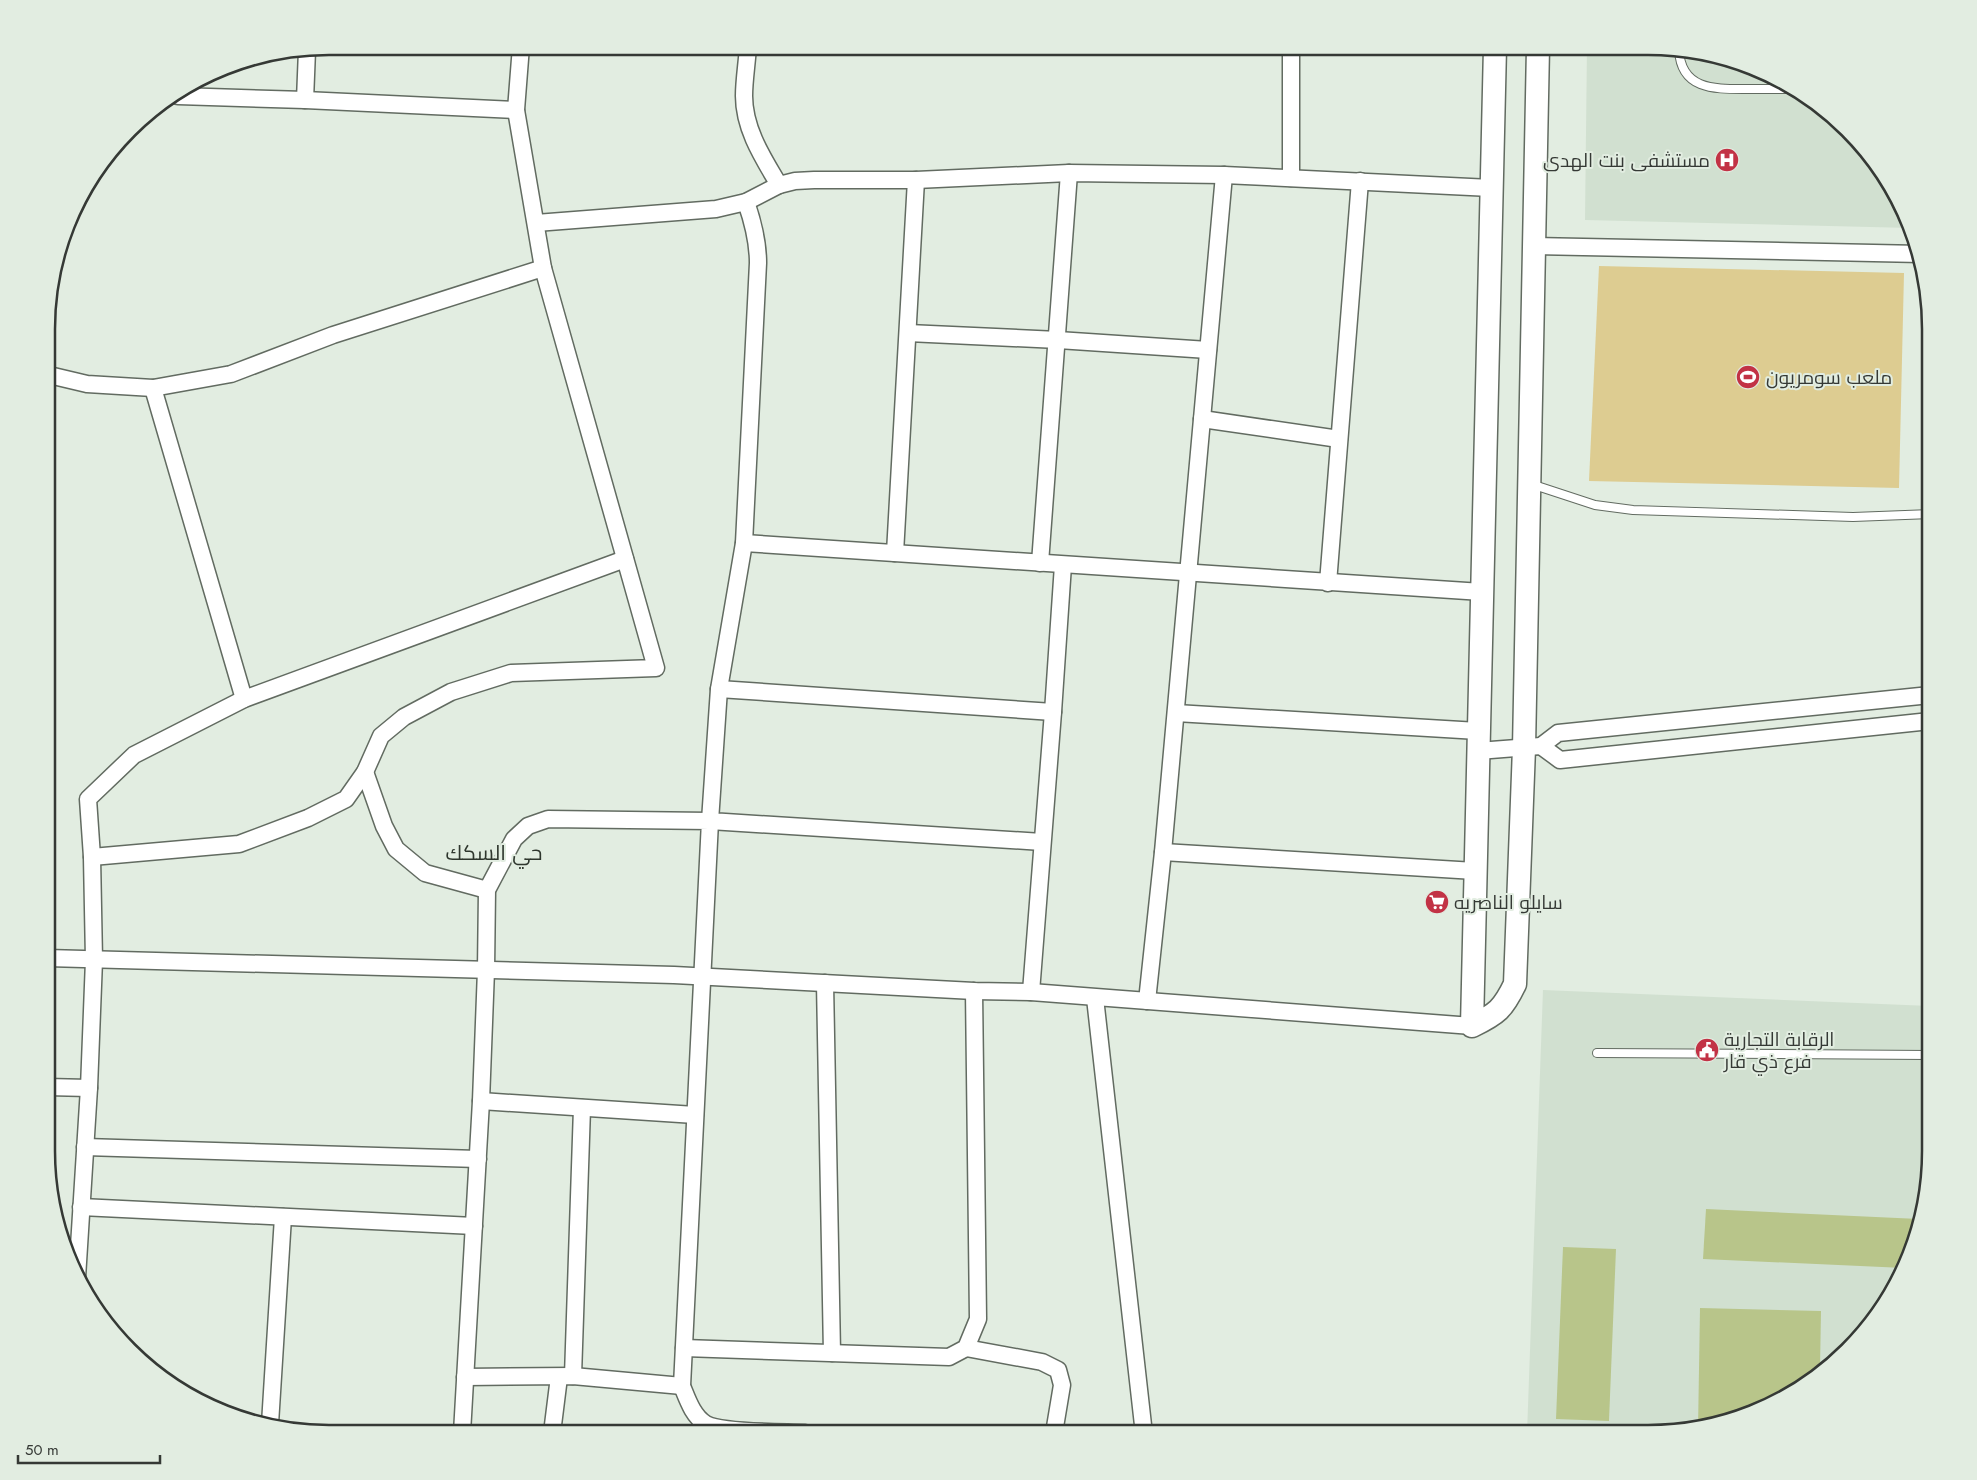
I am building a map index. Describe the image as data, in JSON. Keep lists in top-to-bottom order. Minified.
{"districts":["حي السكك"],"places":{"hospital":["مستشفى بنت الهدى"],"sports":["ملعب سومريون"],"supermarket":["سايلو الناصريه"],"public building":["الرقابة التجارية فرع ذي قار"]},"scale_bar":"50 m"}
